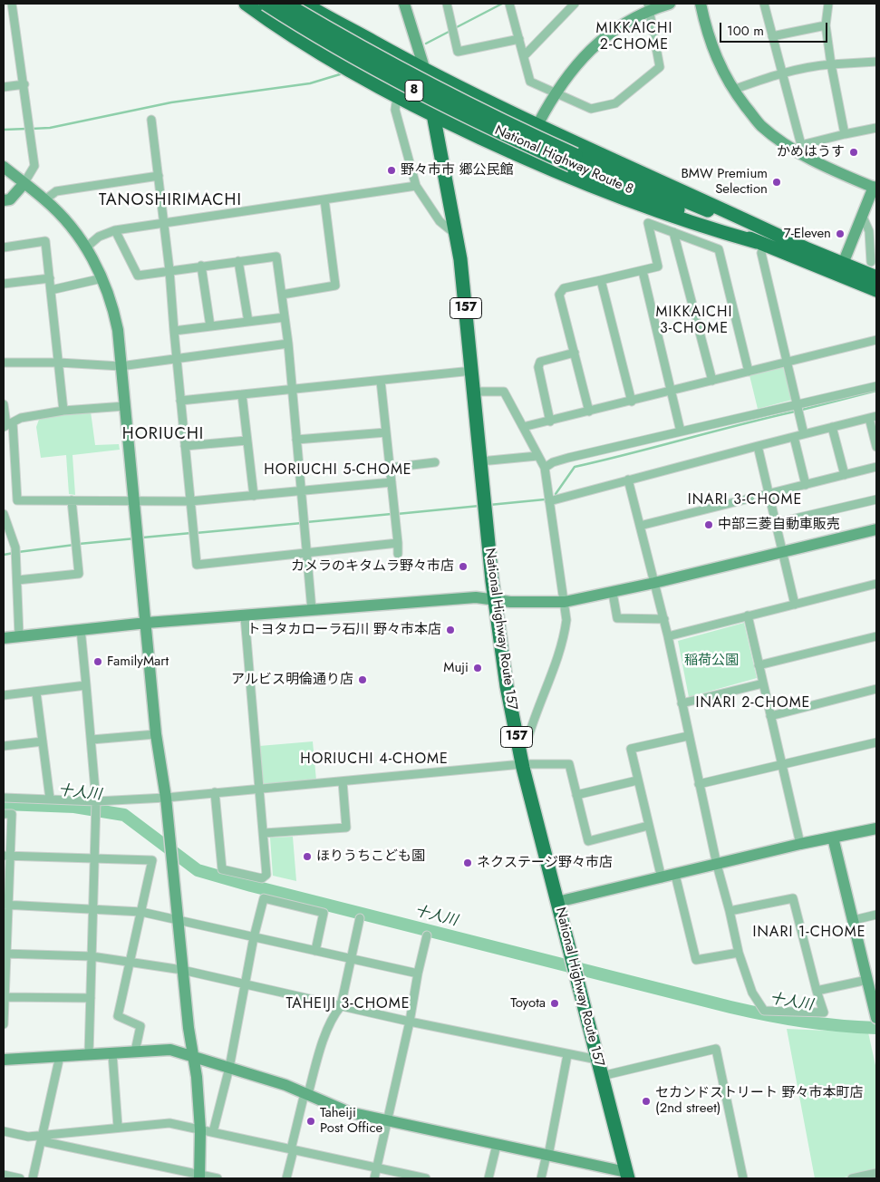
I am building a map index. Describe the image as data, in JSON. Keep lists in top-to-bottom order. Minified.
{"streets":{"highway":["8","National Highway Route 8","157","National Highway Route 157"]},"crossings":[["8","National Highway Route 157"]],"districts":["MIKKAICHI 2-CHOME","TANOSHIRIMACHI","MIKKAICHI 3-CHOME","HORIUCHI","HORIUCHI 5-CHOME","INARI 3-CHOME","INARI 2-CHOME","HORIUCHI 4-CHOME","INARI 1-CHOME","TAHEIJI 3-CHOME"],"water":["十人川"],"parks":["稲荷公園"],"places":["かめはうす","野々市市 郷公民館","BMW Premium Selection","7-Eleven","中部三菱自動車販売","カメラのキタムラ野々市店","トヨタカローラ石川 野々市本店","FamilyMart","Muji","アルビス明倫通り店","ほりうちこども園","ネクステージ野々市店","Toyota","セカンドストリート 野々市本町店 (2nd street)","Taheiji Post Office"],"scale_bar":"100 m"}
